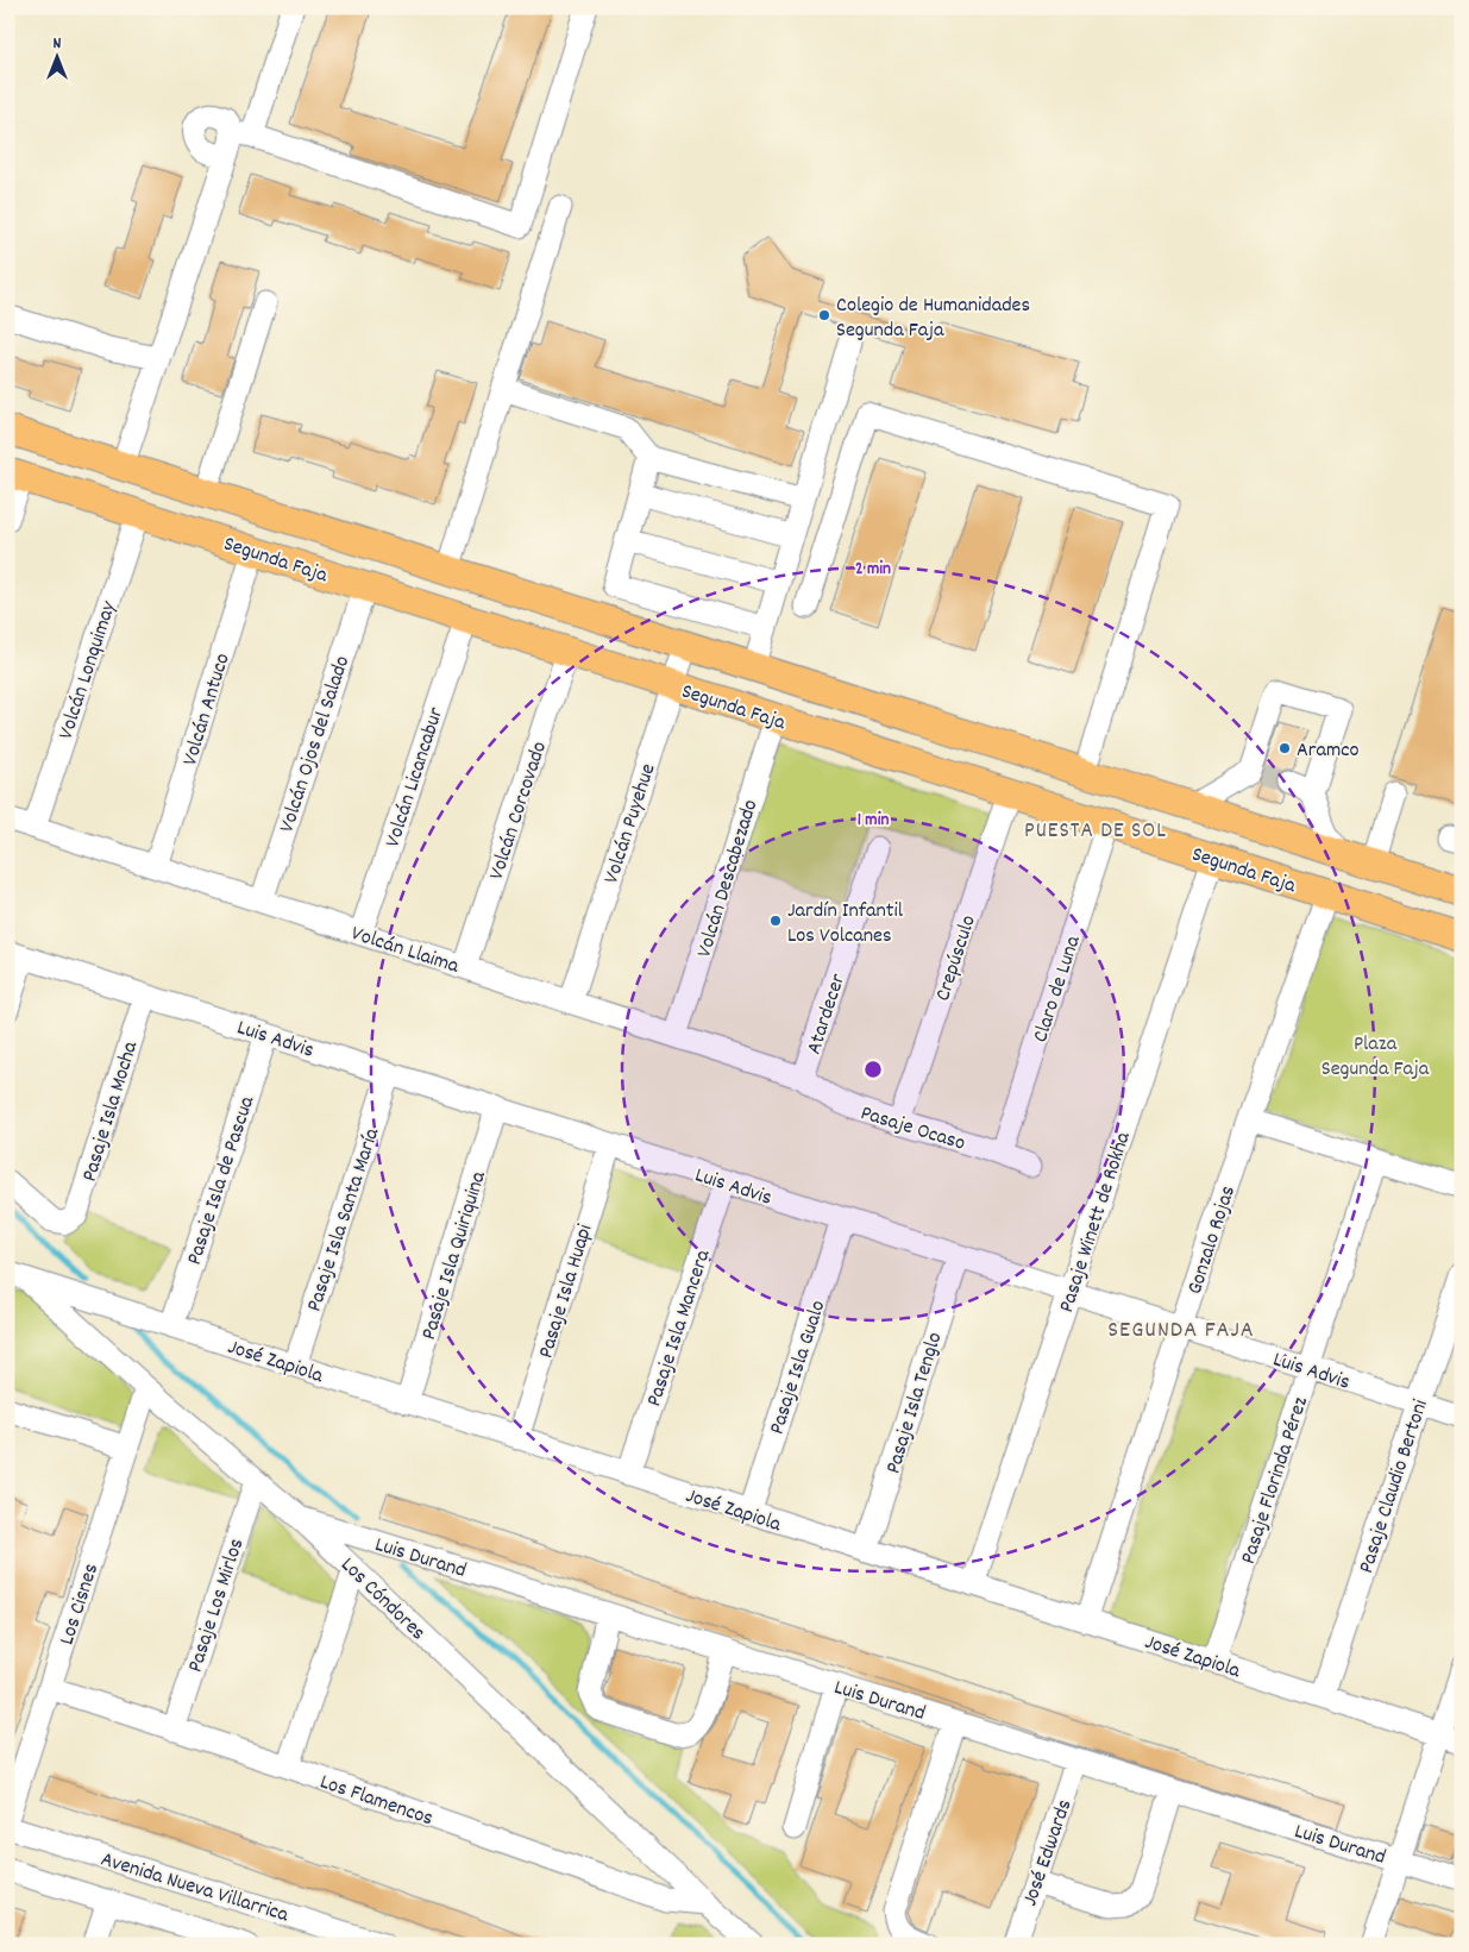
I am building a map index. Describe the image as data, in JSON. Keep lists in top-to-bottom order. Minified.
{"streets":{"main road":["Segunda Faja"],"street":["Volcán Lonquimay","Volcán Antuco","Volcán Ojos del Salado","Volcán Licancabur","Volcán Corcovado","Volcán Puyehue","Volcán Descabezado","Volcán Llaima","Crepúsculo","Claro de Luna","Atardecer","Luis Advis","Pasaje Isla Mocha","Pasaje Ocaso","Pasaje Isla de Pascua","Pasaje Isla Santa María","Pasaje Winett de Rokha","Gonzalo Rojas","Pasaje Isla Quiriquina","Pasaje Isla Huapi","Pasaje Isla Mancera","José Zapiola","Pasaje Isla Gualo","Pasaje Isla Tenglo","Pasaje Florinda Pérez","Pasaje Claudio Bertoni","Luis Durand","Los Cóndores","Los Cisnes","Pasaje Los Mirlos","Los Flamencos","José Edwards","Avenida Nueva Villarrica"]},"crossings":[["Segunda Faja","Volcán Lonquimay"],["Segunda Faja","Volcán Antuco"],["Segunda Faja","Volcán Ojos del Salado"],["Segunda Faja","Volcán Licancabur"],["Segunda Faja","Volcán Corcovado"],["Segunda Faja","Volcán Puyehue"],["Segunda Faja","Volcán Descabezado"],["Segunda Faja","Crepúsculo"],["Segunda Faja","Claro de Luna"],["Segunda Faja","Pasaje Winett de Rokha"],["Segunda Faja","Gonzalo Rojas"],["Volcán Lonquimay","Volcán Llaima"],["Volcán Antuco","Volcán Llaima"],["Volcán Ojos del Salado","Volcán Llaima"],["Volcán Licancabur","Volcán Llaima"],["Volcán Corcovado","Volcán Llaima"],["Volcán Puyehue","Volcán Llaima"],["Volcán Descabezado","Volcán Llaima"],["Volcán Llaima","Atardecer"],["Volcán Llaima","Pasaje Ocaso"],["Crepúsculo","Pasaje Ocaso"],["Claro de Luna","Pasaje Ocaso"],["Atardecer","Pasaje Ocaso"],["Luis Advis","Pasaje Isla Mocha"],["Luis Advis","Pasaje Isla de Pascua"],["Luis Advis","Pasaje Isla Santa María"],["Luis Advis","Pasaje Winett de Rokha"],["Luis Advis","Gonzalo Rojas"],["Luis Advis","Pasaje Isla Quiriquina"],["Luis Advis","Pasaje Isla Huapi"],["Luis Advis","Pasaje Isla Mancera"],["Luis Advis","Pasaje Isla Gualo"],["Luis Advis","Pasaje Isla Tenglo"],["Luis Advis","Pasaje Florinda Pérez"],["Luis Advis","Pasaje Claudio Bertoni"],["Pasaje Isla de Pascua","José Zapiola"],["Pasaje Isla Santa María","José Zapiola"],["Pasaje Winett de Rokha","José Zapiola"],["Gonzalo Rojas","José Zapiola"],["Pasaje Isla Quiriquina","José Zapiola"],["Pasaje Isla Huapi","José Zapiola"],["Pasaje Isla Mancera","José Zapiola"],["José Zapiola","Pasaje Isla Gualo"],["José Zapiola","Pasaje Isla Tenglo"],["José Zapiola","Pasaje Florinda Pérez"],["José Zapiola","Pasaje Claudio Bertoni"],["José Zapiola","Los Cóndores"],["Luis Durand","Los Cóndores"],["Luis Durand","José Edwards"],["Los Cóndores","Los Cisnes"],["Los Cóndores","Pasaje Los Mirlos"],["Los Cóndores","Los Flamencos"],["Los Cisnes","Los Flamencos"],["Pasaje Los Mirlos","Los Flamencos"]],"districts":["PUESTA DE SOL","SEGUNDA FAJA"],"parks":["Plaza Segunda Faja"],"places":["Colegio de Humanidades Segunda Faja","Aramco","Jardín Infantil Los Volcanes"],"north":"top","rings":["2 min","1 min"]}
